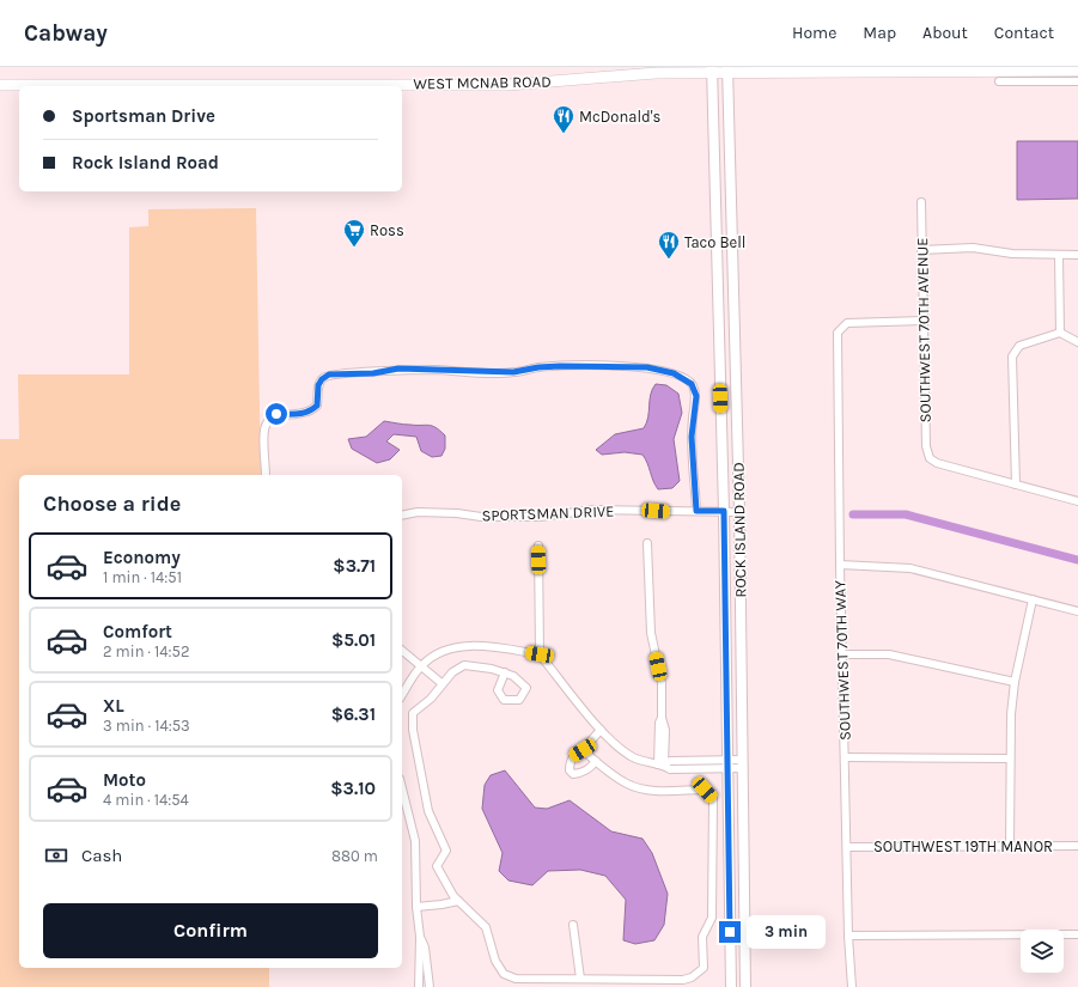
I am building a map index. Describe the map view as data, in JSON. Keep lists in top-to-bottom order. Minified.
{"streets":{"main road":["WEST MCNAB ROAD","ROCK ISLAND ROAD"],"street":["SOUTHWEST 70TH AVENUE","SPORTSMAN DRIVE","SOUTHWEST 70TH WAY","SOUTHWEST 19TH MANOR"]},"crossings":[["WEST MCNAB ROAD","ROCK ISLAND ROAD"],["SOUTHWEST 70TH AVENUE","SOUTHWEST 70TH WAY"],["SPORTSMAN DRIVE","ROCK ISLAND ROAD"],["SOUTHWEST 70TH WAY","SOUTHWEST 19TH MANOR"]],"places":{"restaurant":["McDonald's","Taco Bell"],"supermarket":["Ross"]},"page":{"header":"Cabway","nav":["Home","Map","About","Contact"],"banner":["Sportsman Drive","Rock Island Road"],"heading":"Choose a ride","list":[{"name":"Economy","note":"1 min · 14:51","value":"$3.71"},{"name":"Comfort","note":"2 min · 14:52","value":"$5.01"},{"name":"XL","note":"3 min · 14:53","value":"$6.31"},{"name":"Moto","note":"4 min · 14:54","value":"$3.10"}],"pay":["Cash","880 m"],"buttons":"Confirm","bubble":"3 min"}}
